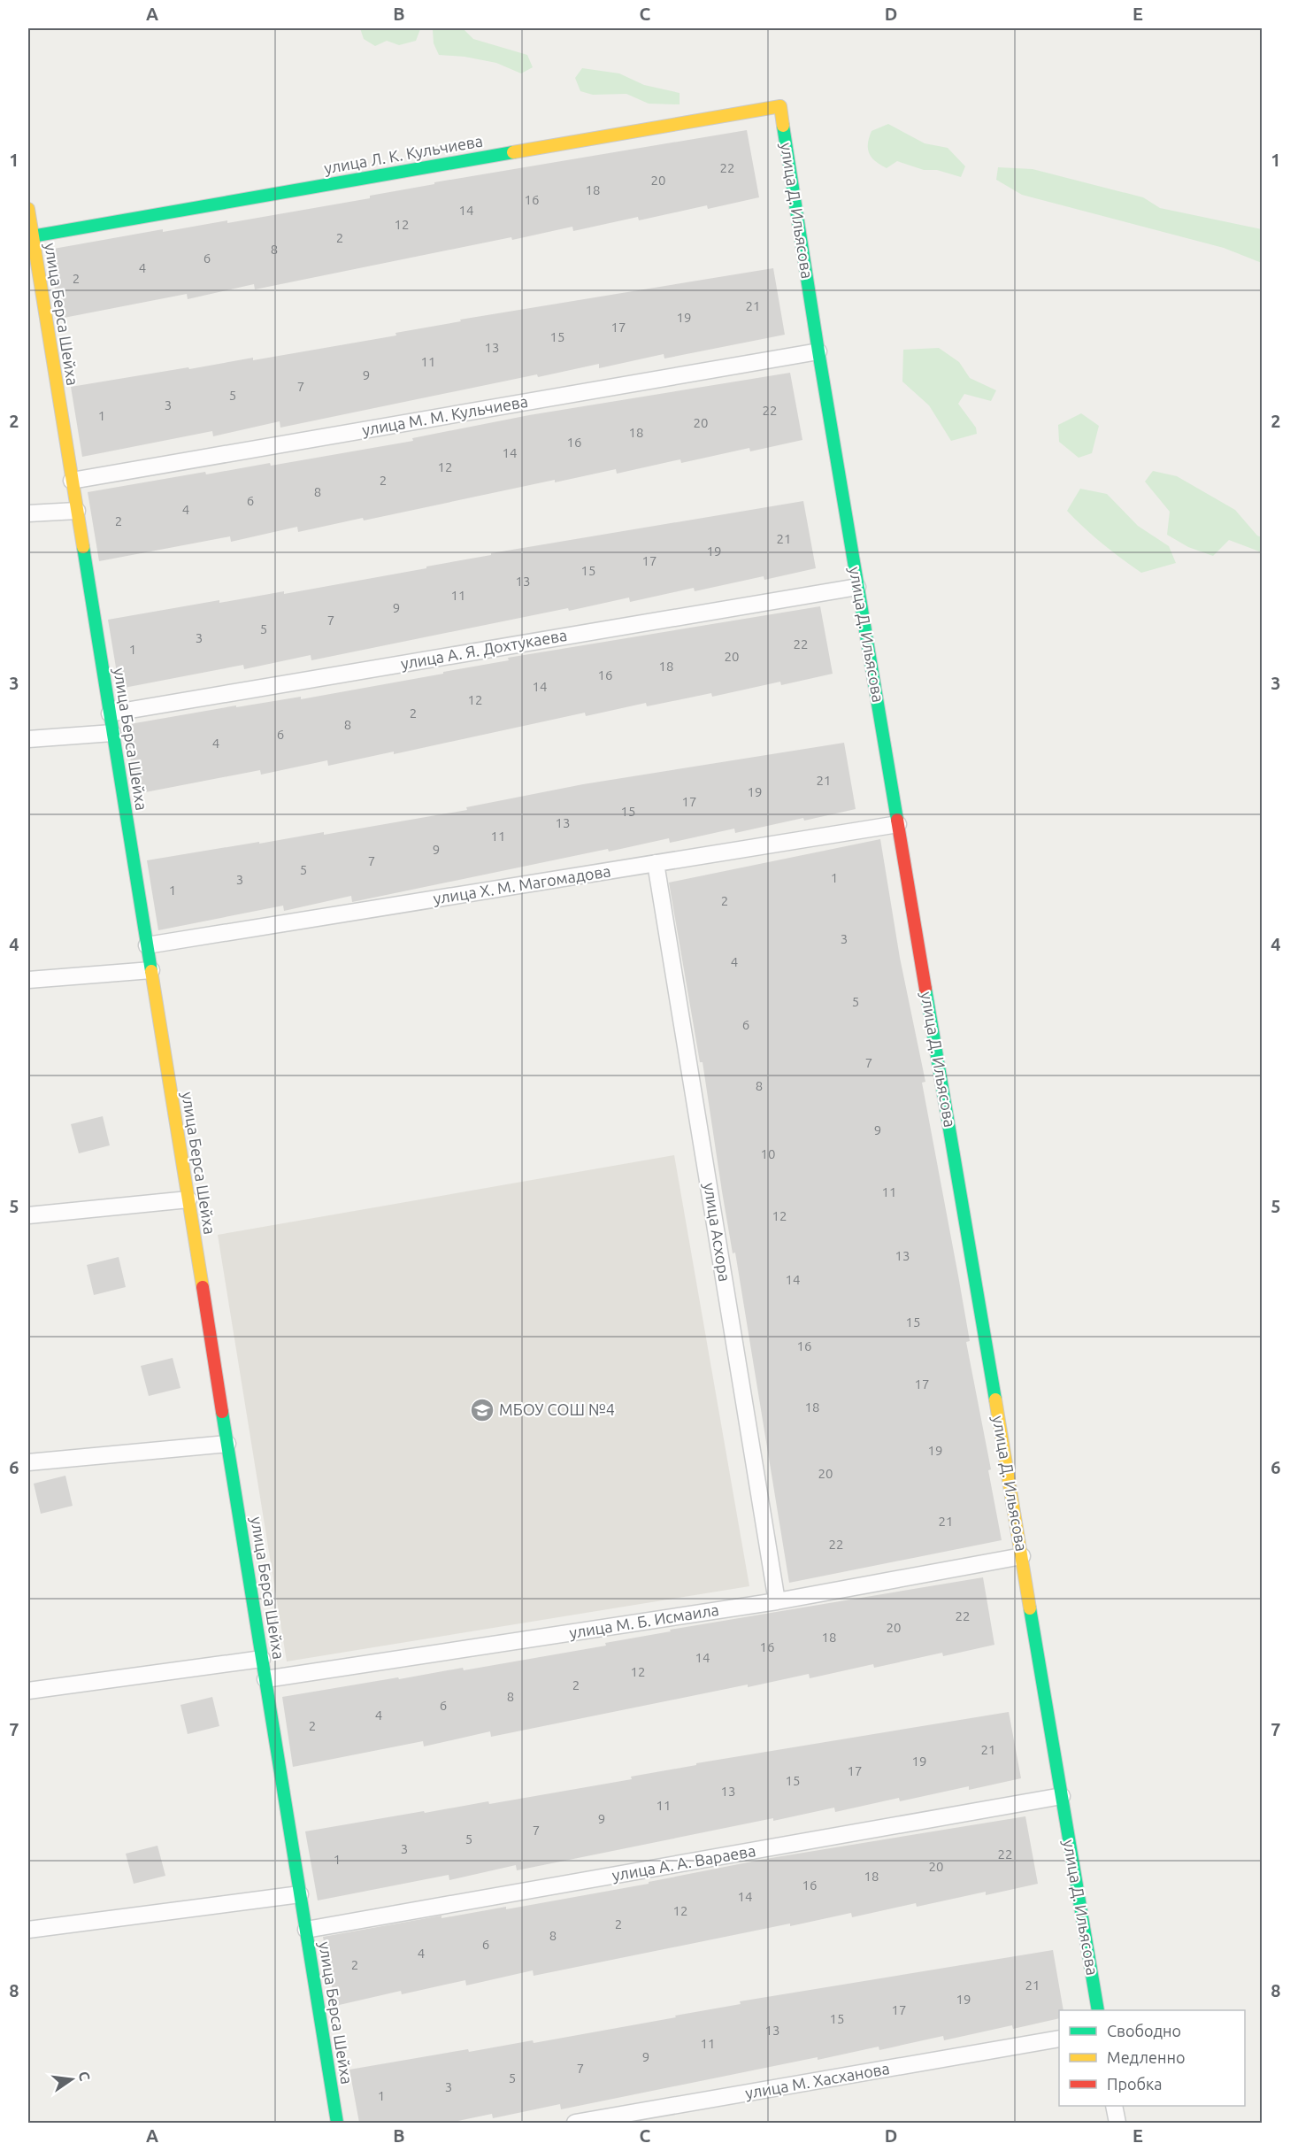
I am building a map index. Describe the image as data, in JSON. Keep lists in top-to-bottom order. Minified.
{"streets":{"street":["улица Л. К. Кульчиева","улица Д. Ильясова","улица Берса Шейха","улица М. М. Кульчиева","улица А. Я. Дохтукаева","улица Х. М. Магомадова","улица Асхора","улица М. Б. Исмаила","улица А. А. Вараева","улица М. Хасханова"]},"crossings":[["улица Л. К. Кульчиева","улица Д. Ильясова"],["улица Л. К. Кульчиева","улица Берса Шейха"],["улица Д. Ильясова","улица М. М. Кульчиева"],["улица Д. Ильясова","улица А. Я. Дохтукаева"],["улица Д. Ильясова","улица Х. М. Магомадова"],["улица Д. Ильясова","улица М. Б. Исмаила"],["улица Д. Ильясова","улица А. А. Вараева"],["улица Берса Шейха","улица М. М. Кульчиева"],["улица Берса Шейха","улица А. Я. Дохтукаева"],["улица Берса Шейха","улица Х. М. Магомадова"],["улица Берса Шейха","улица М. Б. Исмаила"],["улица Берса Шейха","улица А. А. Вараева"],["улица Х. М. Магомадова","улица Асхора"],["улица Асхора","улица М. Б. Исмаила"]],"places":{"school or university":["МБОУ СОШ №4"]},"house_numbers":["22","20","18","16","14","12","2","8","6","4","2","21","19","17","15","13","11","9","7","5","3","22","1","20","18","16","14","12","2","8","6","4","2","21","19","17","15","13","11","9","7","5","3","22","1","20","18","16","14","12","2","8","6","4","21","19","17","15","13","11","9","7","5","1","3","1","2","3","4","5","6","7","8","9","10","11","12","13","14","15","16","17","18","19","20","21","22","22","20","18","16","14","12","2","8","6","4","2","21","19","17","15","13","11","9","7","5","3","22","1","20","18","16","14","12","2","8","6","4","2","21","19","17","15","13","11","9","7","5","3","1"],"legend":["Свободно","Медленно","Пробка"],"north":"right","grid":{"columns":["A","B","C","D","E"],"rows":["1","2","3","4","5","6","7","8"]}}
